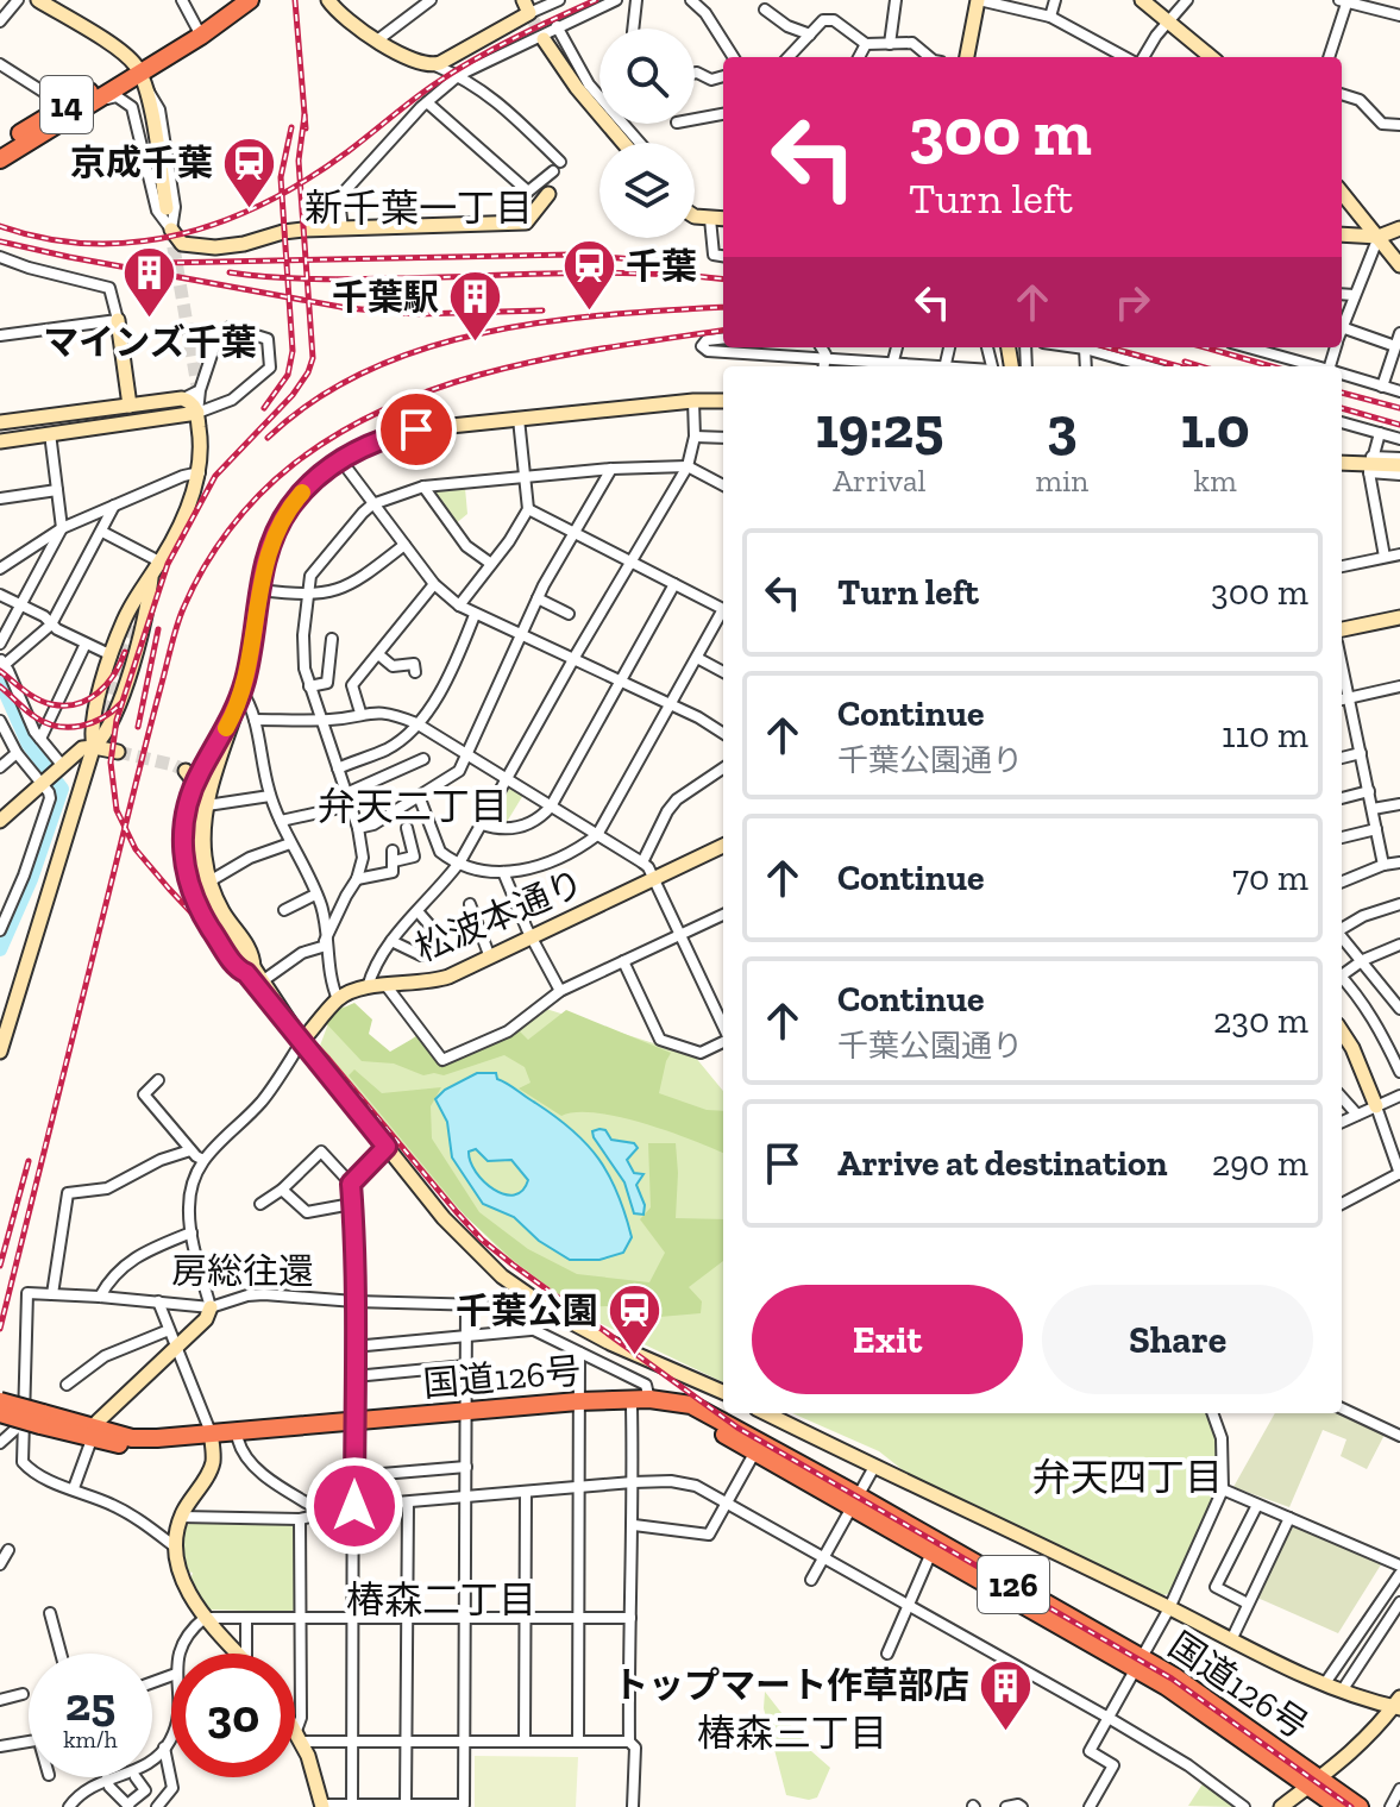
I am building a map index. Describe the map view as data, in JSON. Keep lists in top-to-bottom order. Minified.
{"streets":{"highway":["14","国道126号","126"],"street":["松波本通り","房総往還"]},"crossings":[["房総往還","国道126号"]],"districts":["新千葉一丁目","弁天二丁目","弁天四丁目","椿森二丁目","椿森三丁目"],"places":{"station":["京成千葉","千葉","千葉公園"],"building":["マインズ千葉","千葉駅","トップマート作草部店"]},"page":{"turn":["300 m","Turn left"],"eta":["19:25","Arrival","3","min","1.0","km"],"list":[{"name":"Turn left","value":"300 m"},{"name":"Continue","note":"千葉公園通り","value":"110 m"},{"name":"Continue","value":"70 m"},{"name":"Continue","note":"千葉公園通り","value":"230 m"},{"name":"Arrive at destination","value":"290 m"}],"buttons":["Exit","Share"],"speed":"25 km/h","limit":"30"}}
